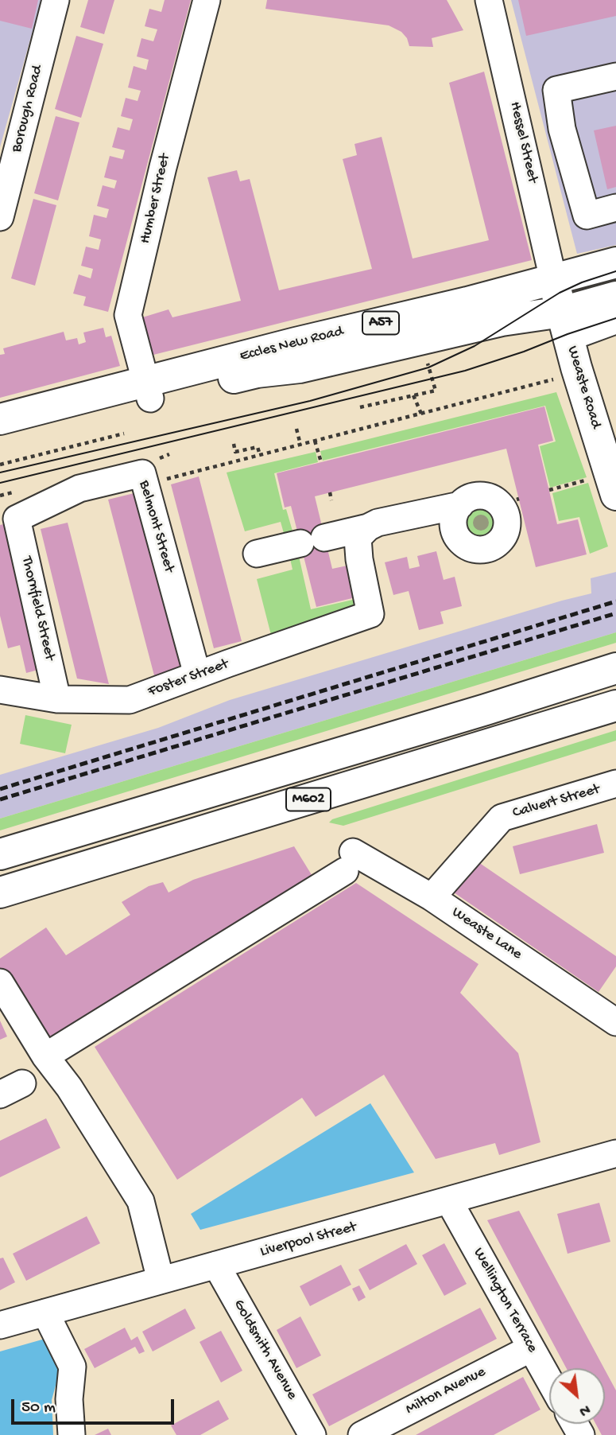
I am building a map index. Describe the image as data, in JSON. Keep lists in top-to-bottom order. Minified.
{"streets":{"main road":["A57","Eccles New Road","Weaste Road","M602"],"street":["Borough Road","Hessel Street","Humber Street","Belmont Street","Thornfield Street","Foster Street","Calvert Street","Weaste Lane","Liverpool Street","Wellington Terrace","Goldsmith Avenue","Milton Avenue"]},"crossings":[["Hessel Street","Eccles New Road"],["Hessel Street","Weaste Road"],["Humber Street","Eccles New Road"],["Eccles New Road","Weaste Road"],["Belmont Street","Thornfield Street"],["Belmont Street","Foster Street"],["Thornfield Street","Foster Street"],["Calvert Street","Weaste Lane"],["Liverpool Street","Wellington Terrace"],["Liverpool Street","Goldsmith Avenue"],["Wellington Terrace","Milton Avenue"]],"scale_bar":"50 m","north":"bottom right"}
